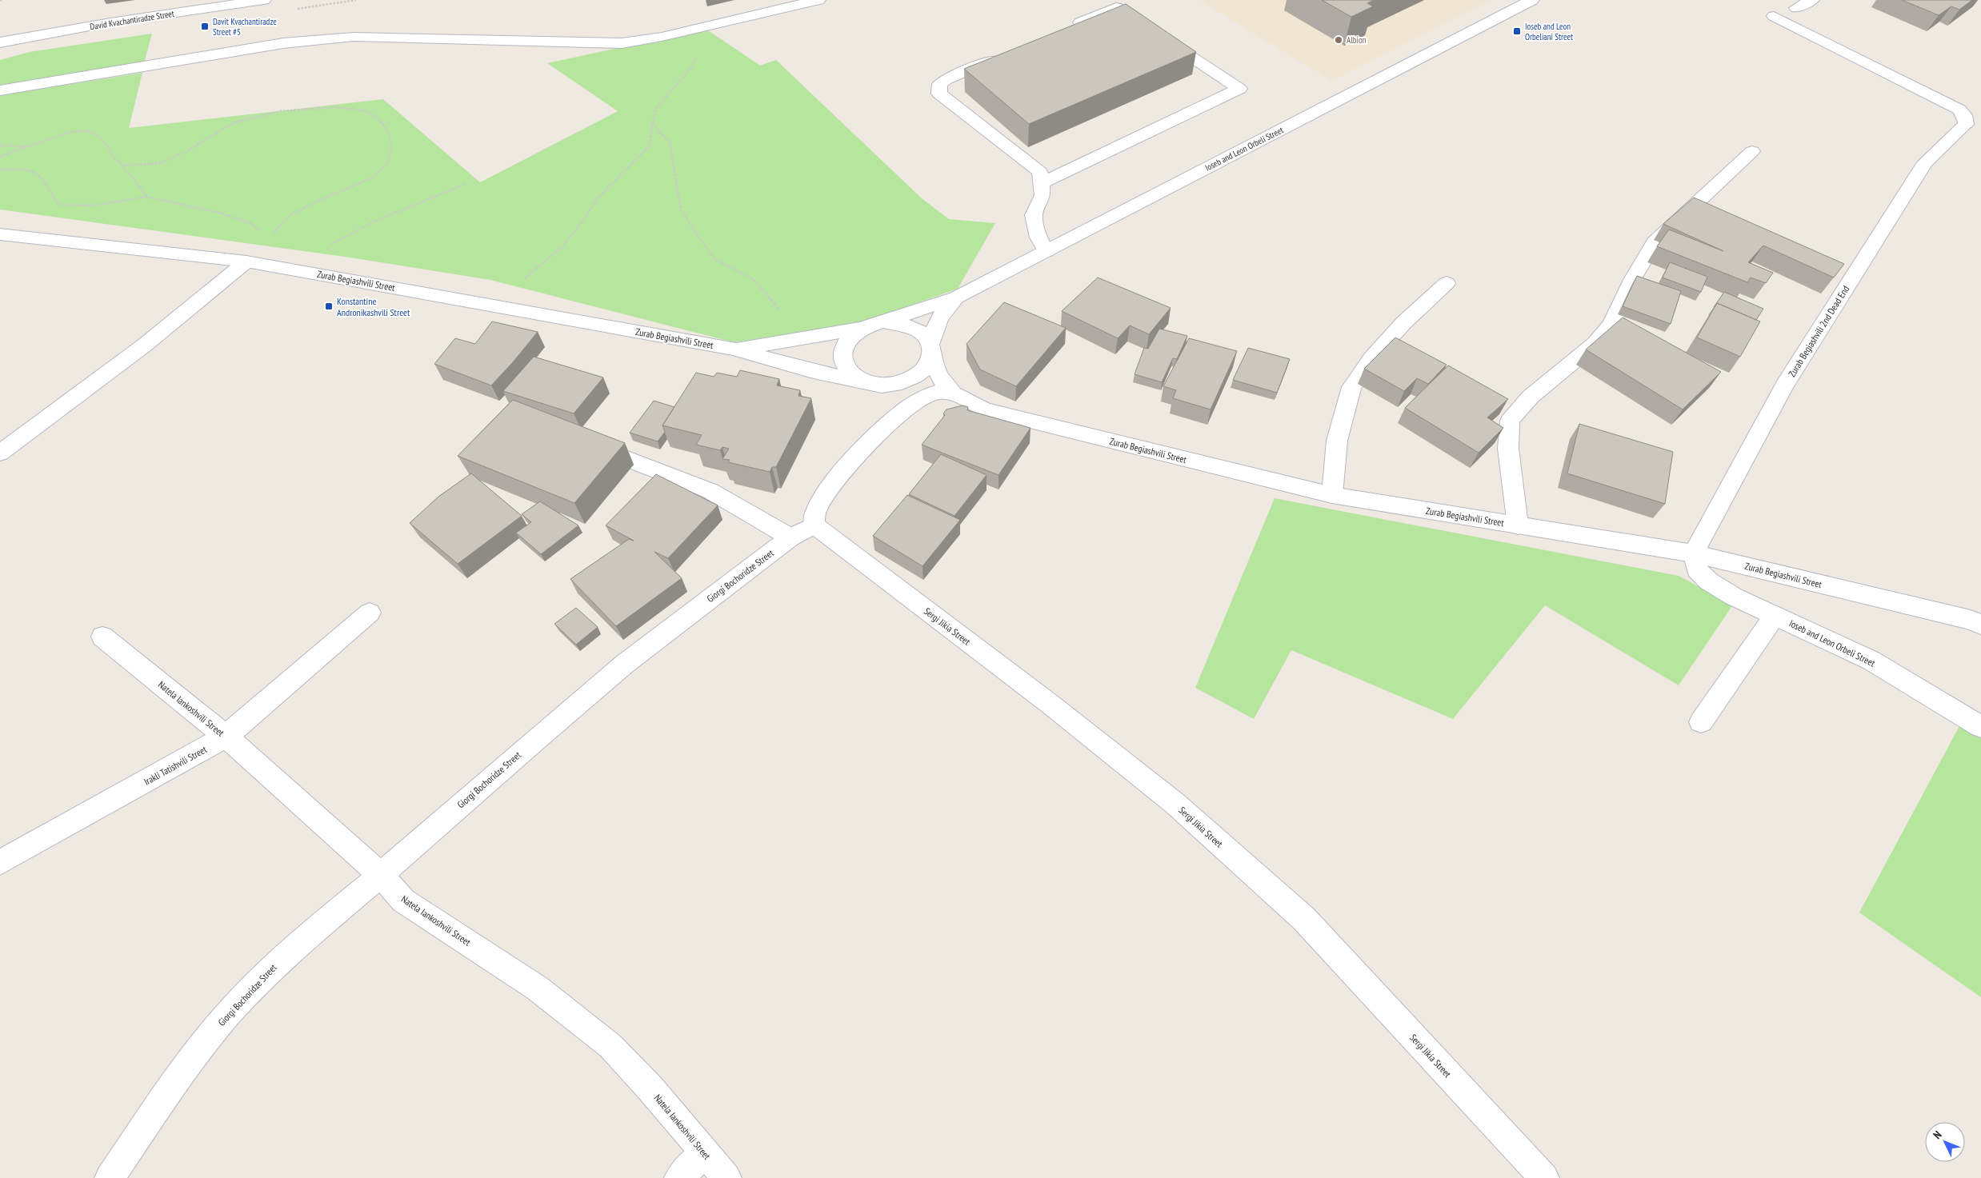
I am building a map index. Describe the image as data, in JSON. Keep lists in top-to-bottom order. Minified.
{"streets":{"street":["David Kvachantiradze Street","Ioseb and Leon Orbeli Street","Zurab Begiashvili Street","Zurab Begiashvili 2nd Dead End","Giorgi Bochoridze Street","Sergi Jikia Street","Natela Iankoshvili Street","Irakli Tatishvili Street"]},"crossings":[["Ioseb and Leon Orbeli Street","Zurab Begiashvili Street"],["Ioseb and Leon Orbeli Street","Zurab Begiashvili 2nd Dead End"],["Zurab Begiashvili Street","Zurab Begiashvili 2nd Dead End"],["Giorgi Bochoridze Street","Sergi Jikia Street"],["Giorgi Bochoridze Street","Natela Iankoshvili Street"],["Natela Iankoshvili Street","Irakli Tatishvili Street"]],"places":{"transit":["Davit Kvachantiradze Street #5","Ioseb and Leon Orbeliani Street","Konstantine Andronikashvili Street"],"other":["Albion"]},"north":"top left"}
